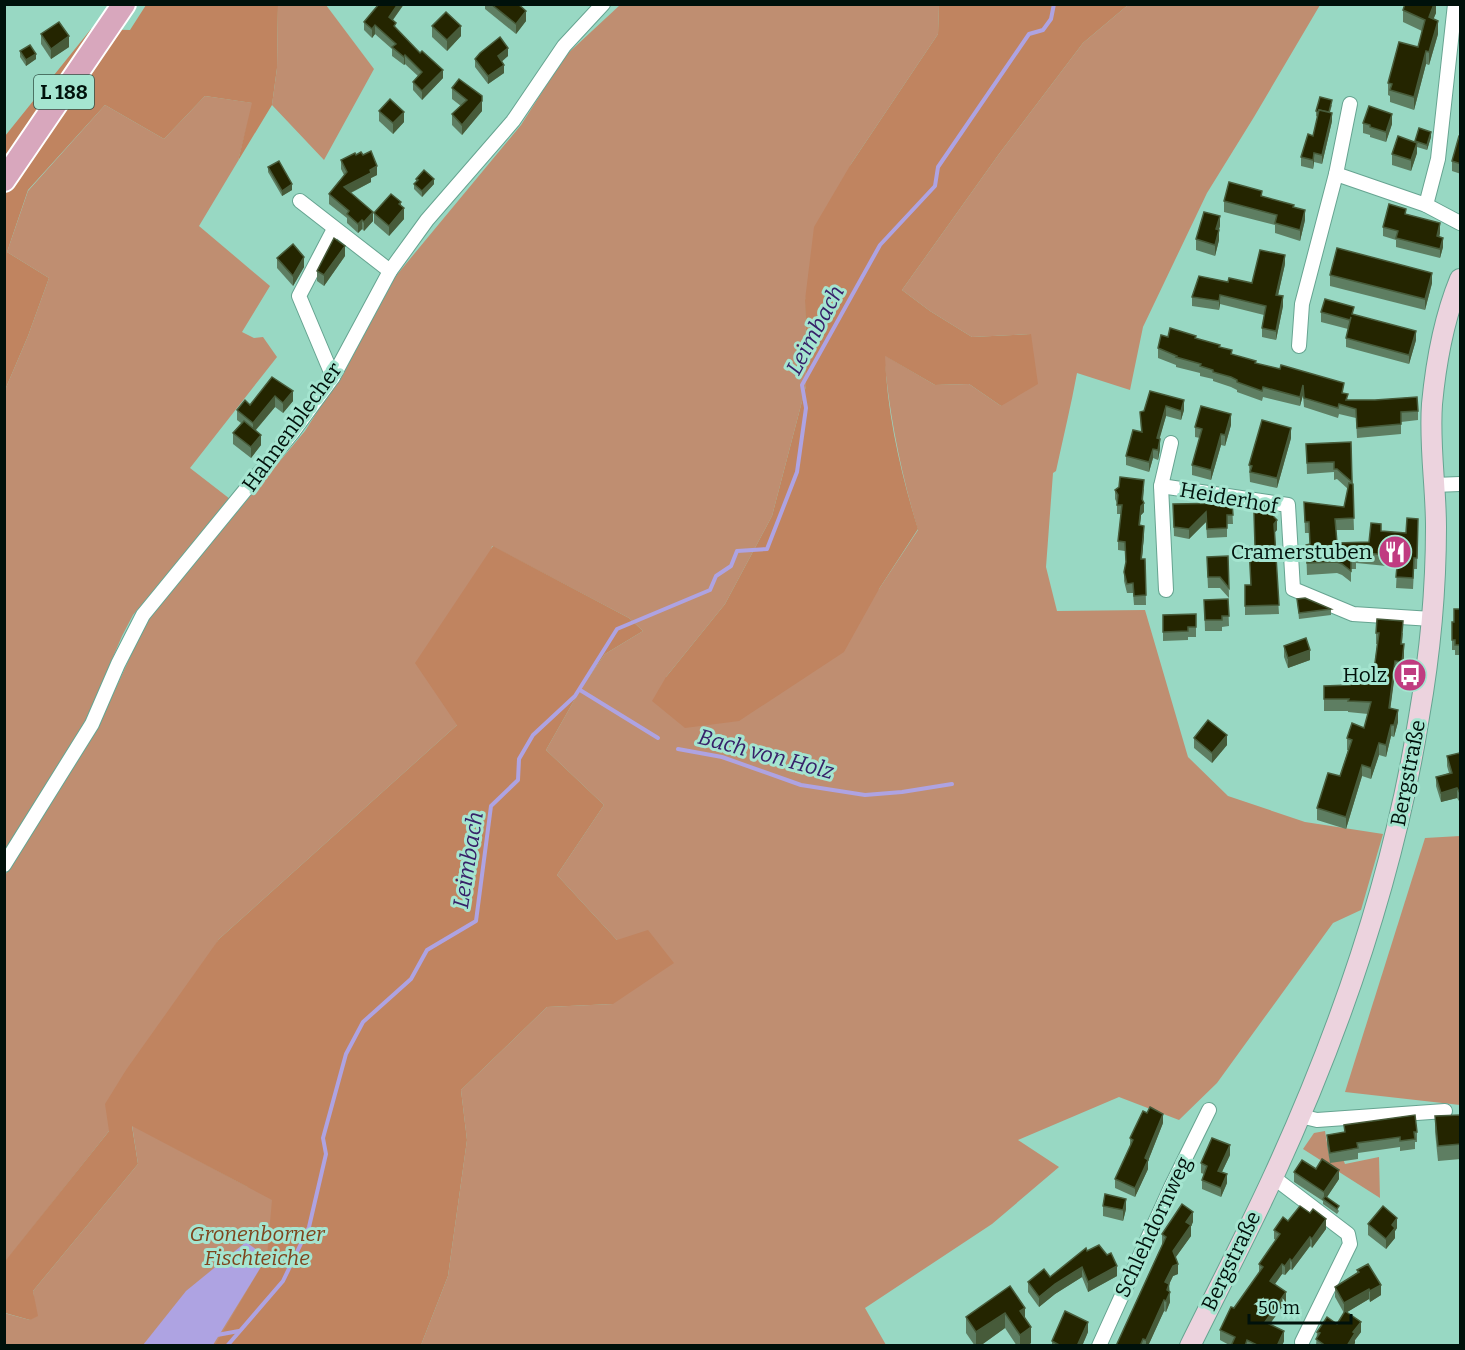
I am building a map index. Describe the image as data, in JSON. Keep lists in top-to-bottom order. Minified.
{"streets":{"main road":["L 188"],"street":["Hahnenblecher","Heiderhof","Bergstraße","Schlehdornweg"]},"crossings":[["Heiderhof","Bergstraße"]],"water":["Leimbach","Bach von Holz"],"parks":["Gronenborner Fischteiche"],"places":{"restaurant":["Cramerstuben"],"bus stop":["Holz"]},"scale_bar":"50 m"}
